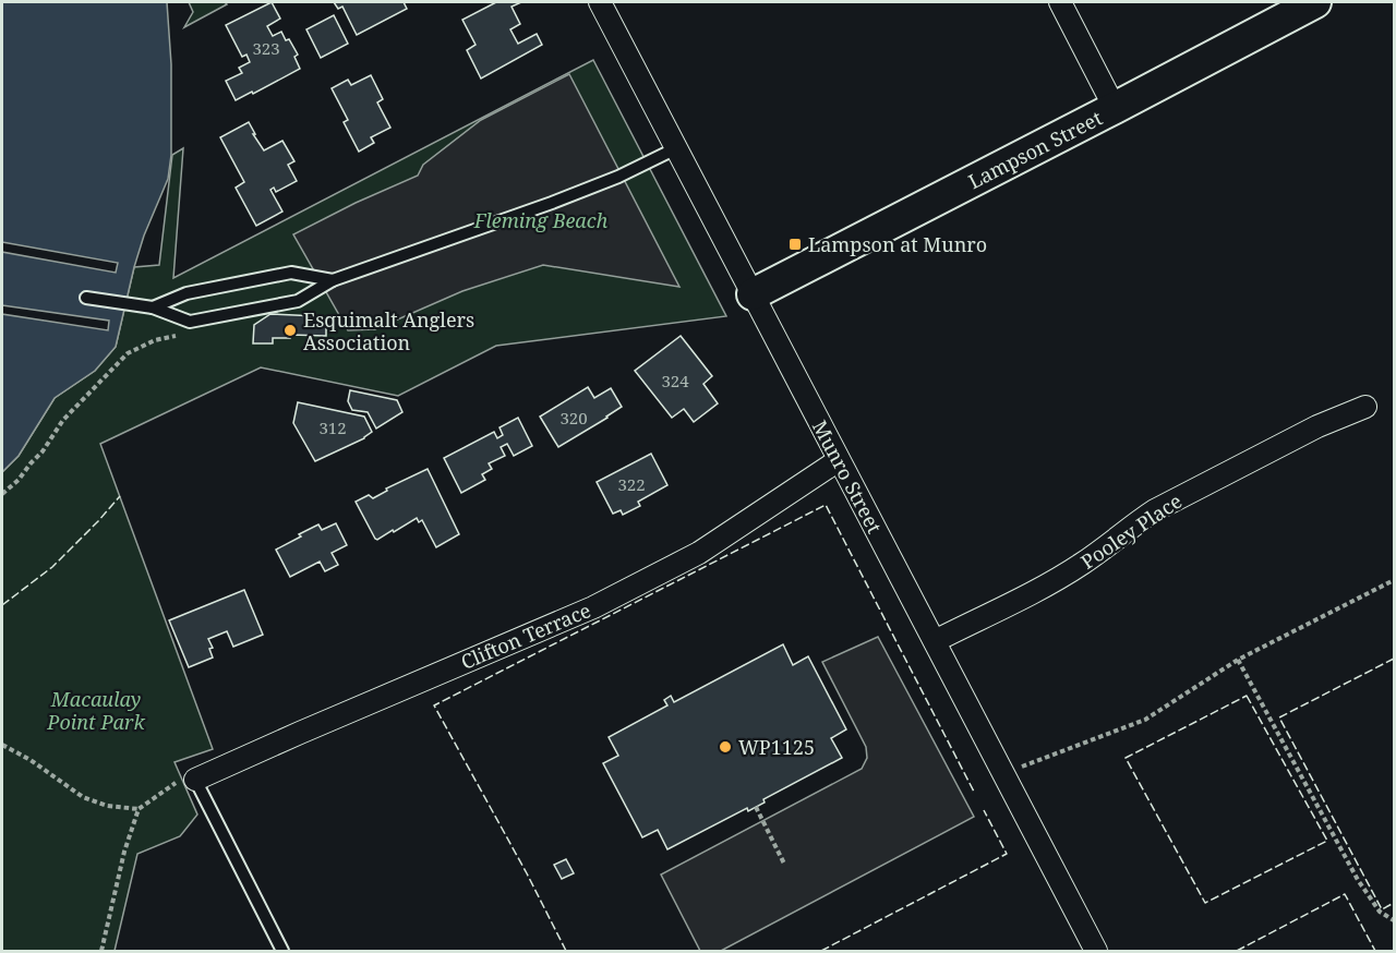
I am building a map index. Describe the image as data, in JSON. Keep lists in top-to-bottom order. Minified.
{"streets":{"street":["Lampson Street","Munro Street","Pooley Place","Clifton Terrace"]},"crossings":[["Lampson Street","Munro Street"],["Munro Street","Pooley Place"],["Munro Street","Clifton Terrace"]],"parks":["Fleming Beach","Macaulay Point Park"],"places":{"transit":["Lampson at Munro"],"other":["Esquimalt Anglers Association","WP1125"]},"house_numbers":["323","324","320","312","322"]}
